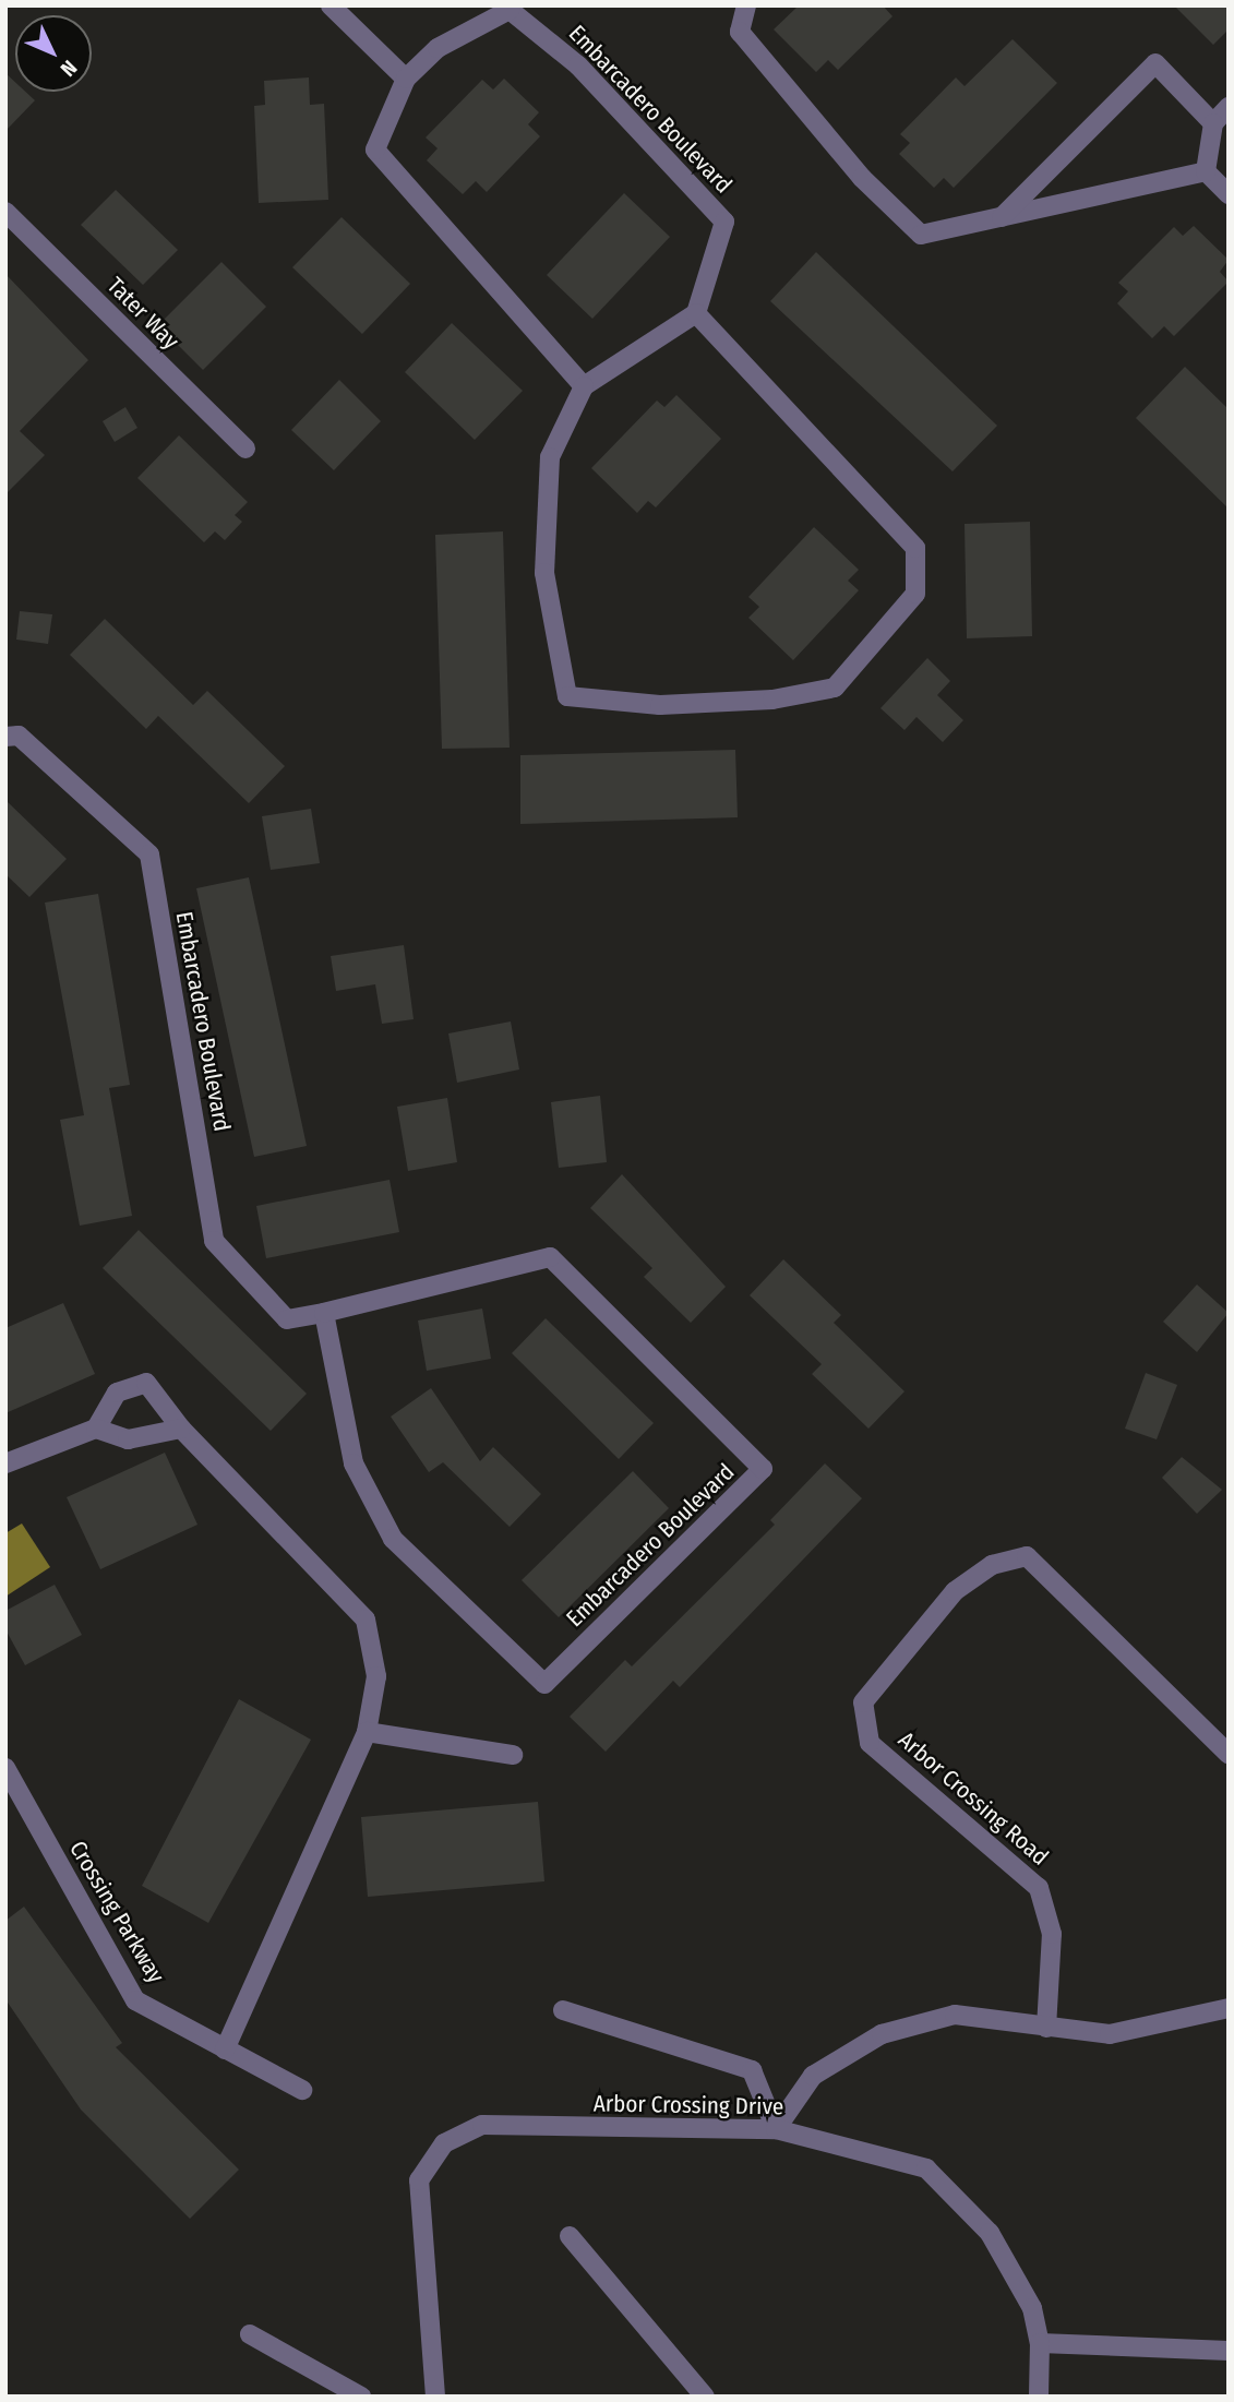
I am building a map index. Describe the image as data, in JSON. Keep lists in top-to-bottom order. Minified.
{"streets":{"street":["Embarcadero Boulevard","Tater Way","Arbor Crossing Road","Crossing Parkway","Arbor Crossing Drive"]},"north":"bottom right"}
